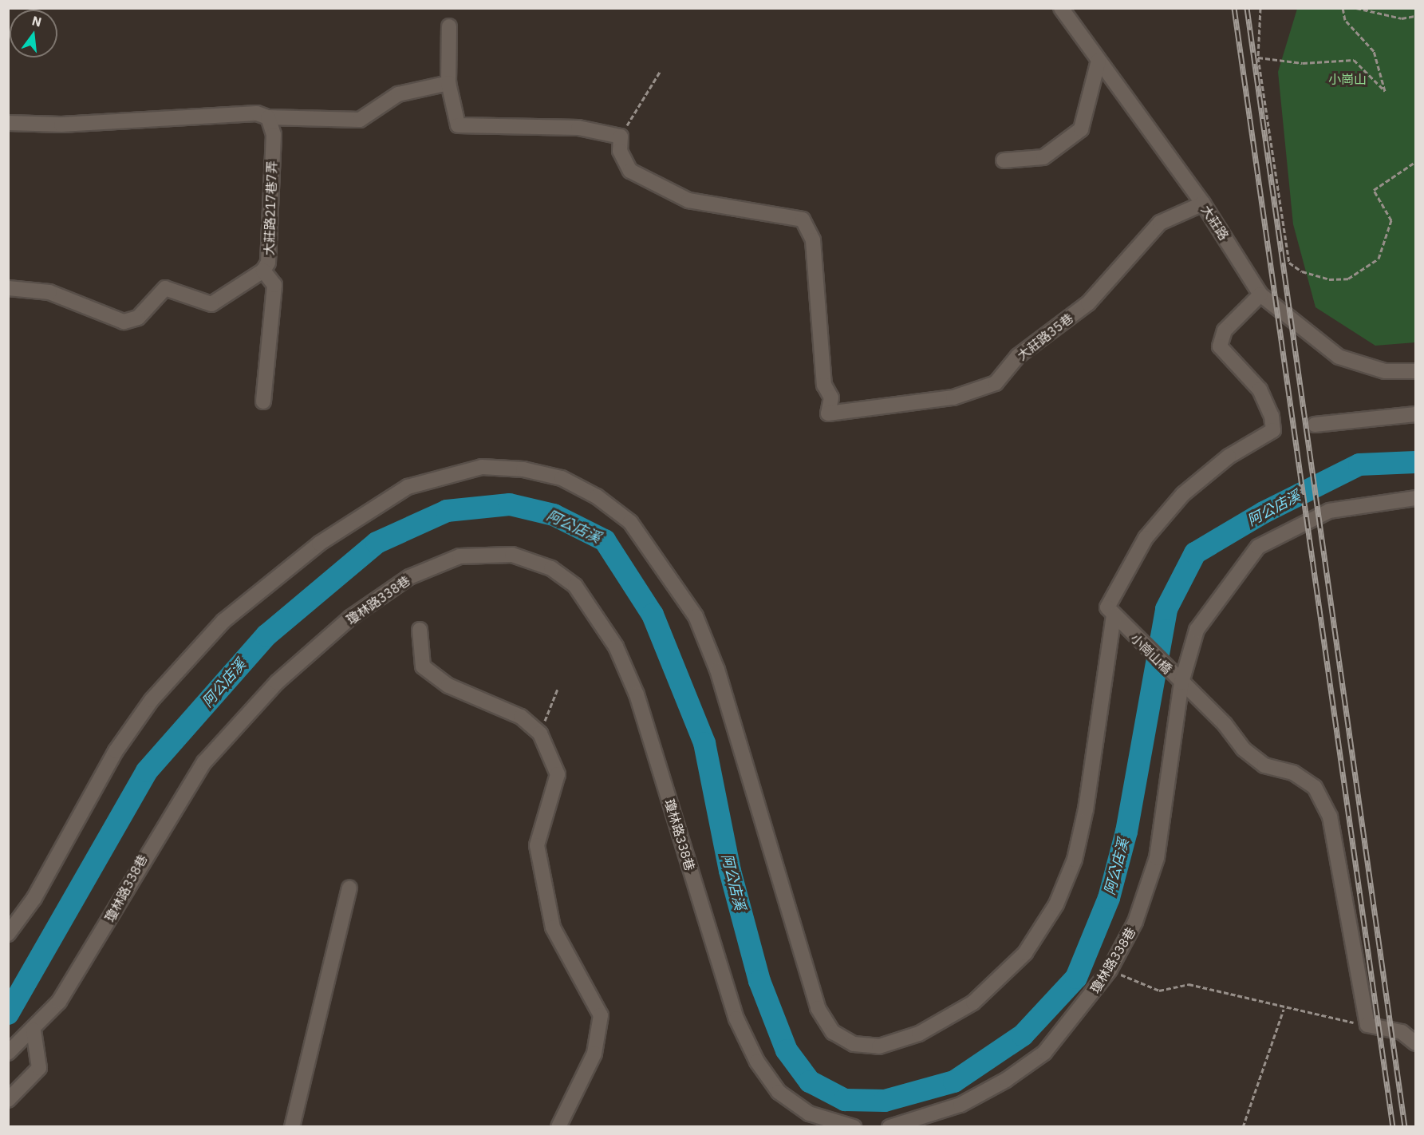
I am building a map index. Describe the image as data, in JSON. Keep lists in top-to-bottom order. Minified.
{"streets":{"street":["大莊路217巷7弄","大莊路","大莊路35巷","瓊林路338巷","小崗山橋"]},"crossings":[["大莊路","大莊路35巷"],["瓊林路338巷","小崗山橋"]],"water":["阿公店溪"],"parks":["小崗山"],"north":"top"}
